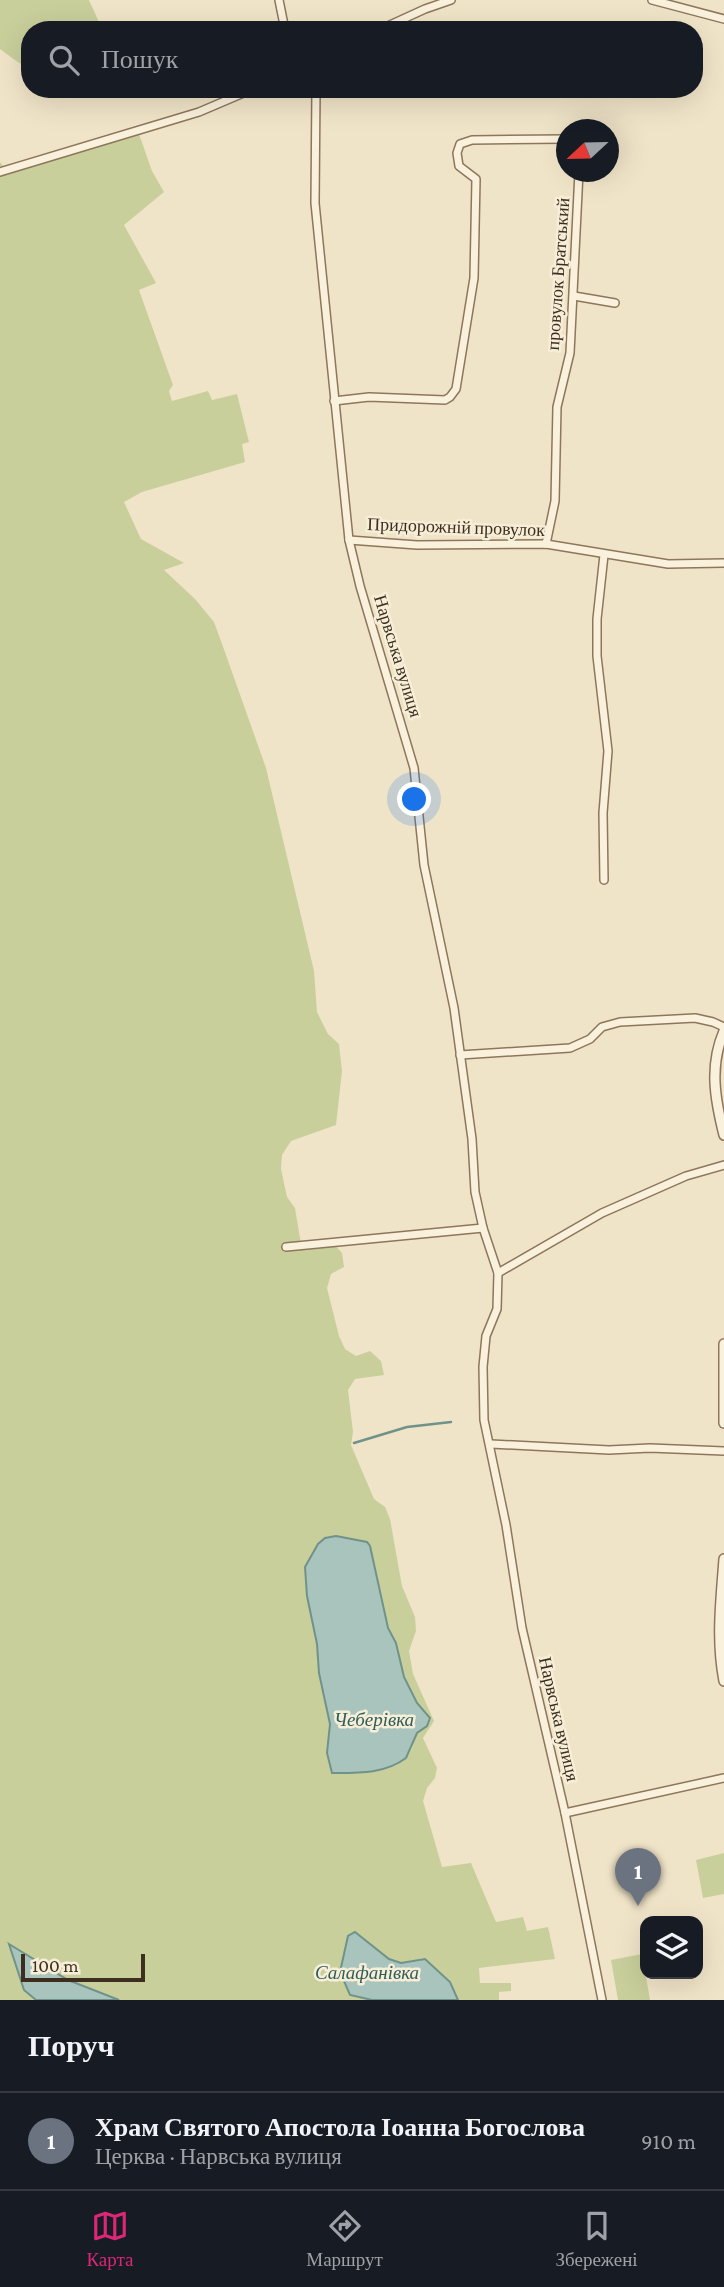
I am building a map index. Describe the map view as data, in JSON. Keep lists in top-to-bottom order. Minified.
{"streets":{"street":["провулок Братський","Придорожній провулок","Нарвська вулиця"]},"crossings":[["провулок Братський","Придорожній провулок"],["Придорожній провулок","Нарвська вулиця"]],"water":["Чеберівка","Салафанівка"],"scale_bar":"100 m","north":"left","page":{"search":"Пошук","pins":"1","scale":"100 m","heading":"Поруч","list":[{"mark":"1","name":"Храм Святого Апостола Іоанна Богослова","note":"Церква · Нарвська вулиця","value":"910 m"}],"nav":["Карта","Маршрут","Збережені"]}}
